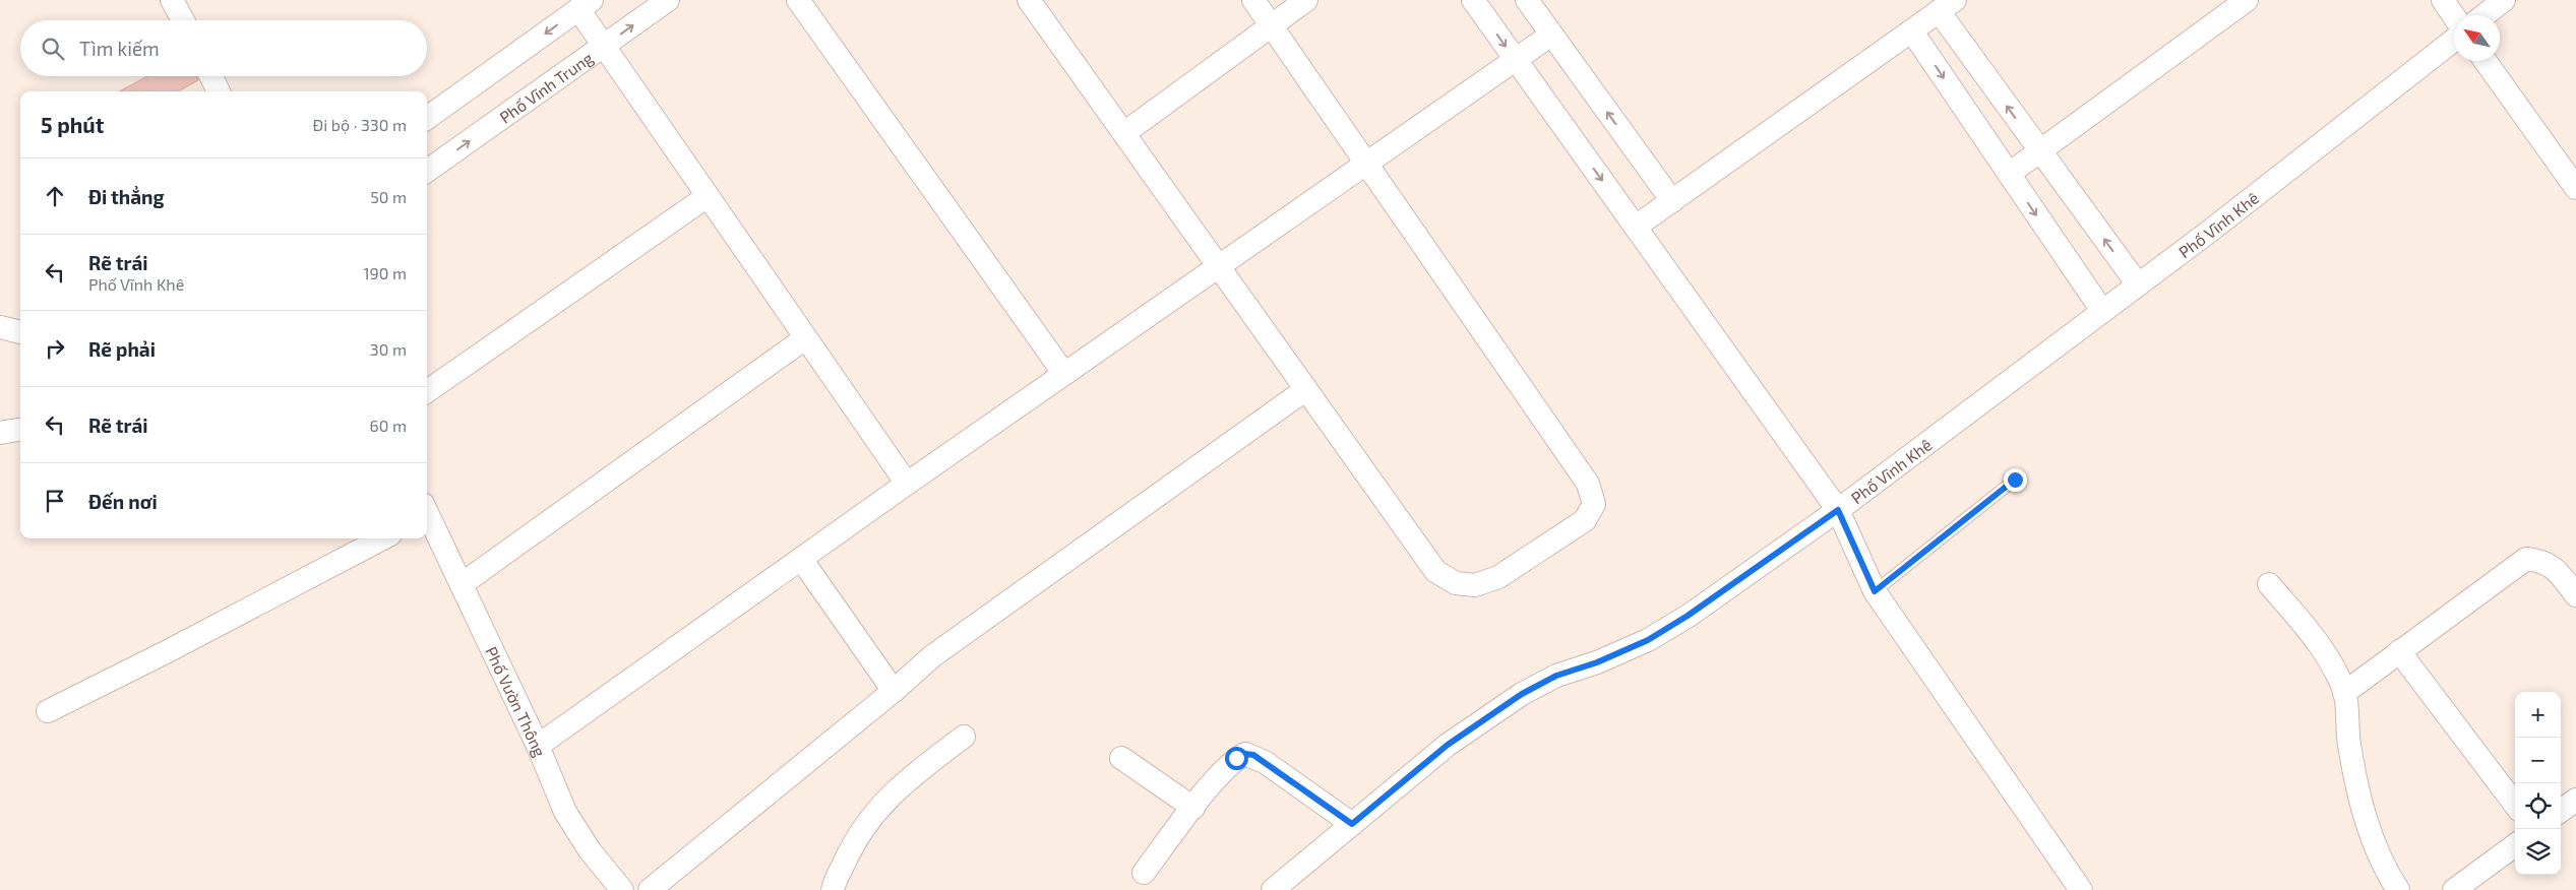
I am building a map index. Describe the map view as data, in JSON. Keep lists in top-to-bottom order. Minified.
{"streets":{"street":["Phố Vĩnh Trung","Phố Vĩnh Khê","Phố Vườn Thông"]},"north":"top left","page":{"search":"Tìm kiếm","heading":["5 phút","Đi bộ · 330 m"],"list":[["Đi thẳng","50 m"],["Rẽ trái","Phố Vĩnh Khê","190 m"],["Rẽ phải","30 m"],["Rẽ trái","60 m"],"Đến nơi"],"map_buttons":["+","−"]}}
